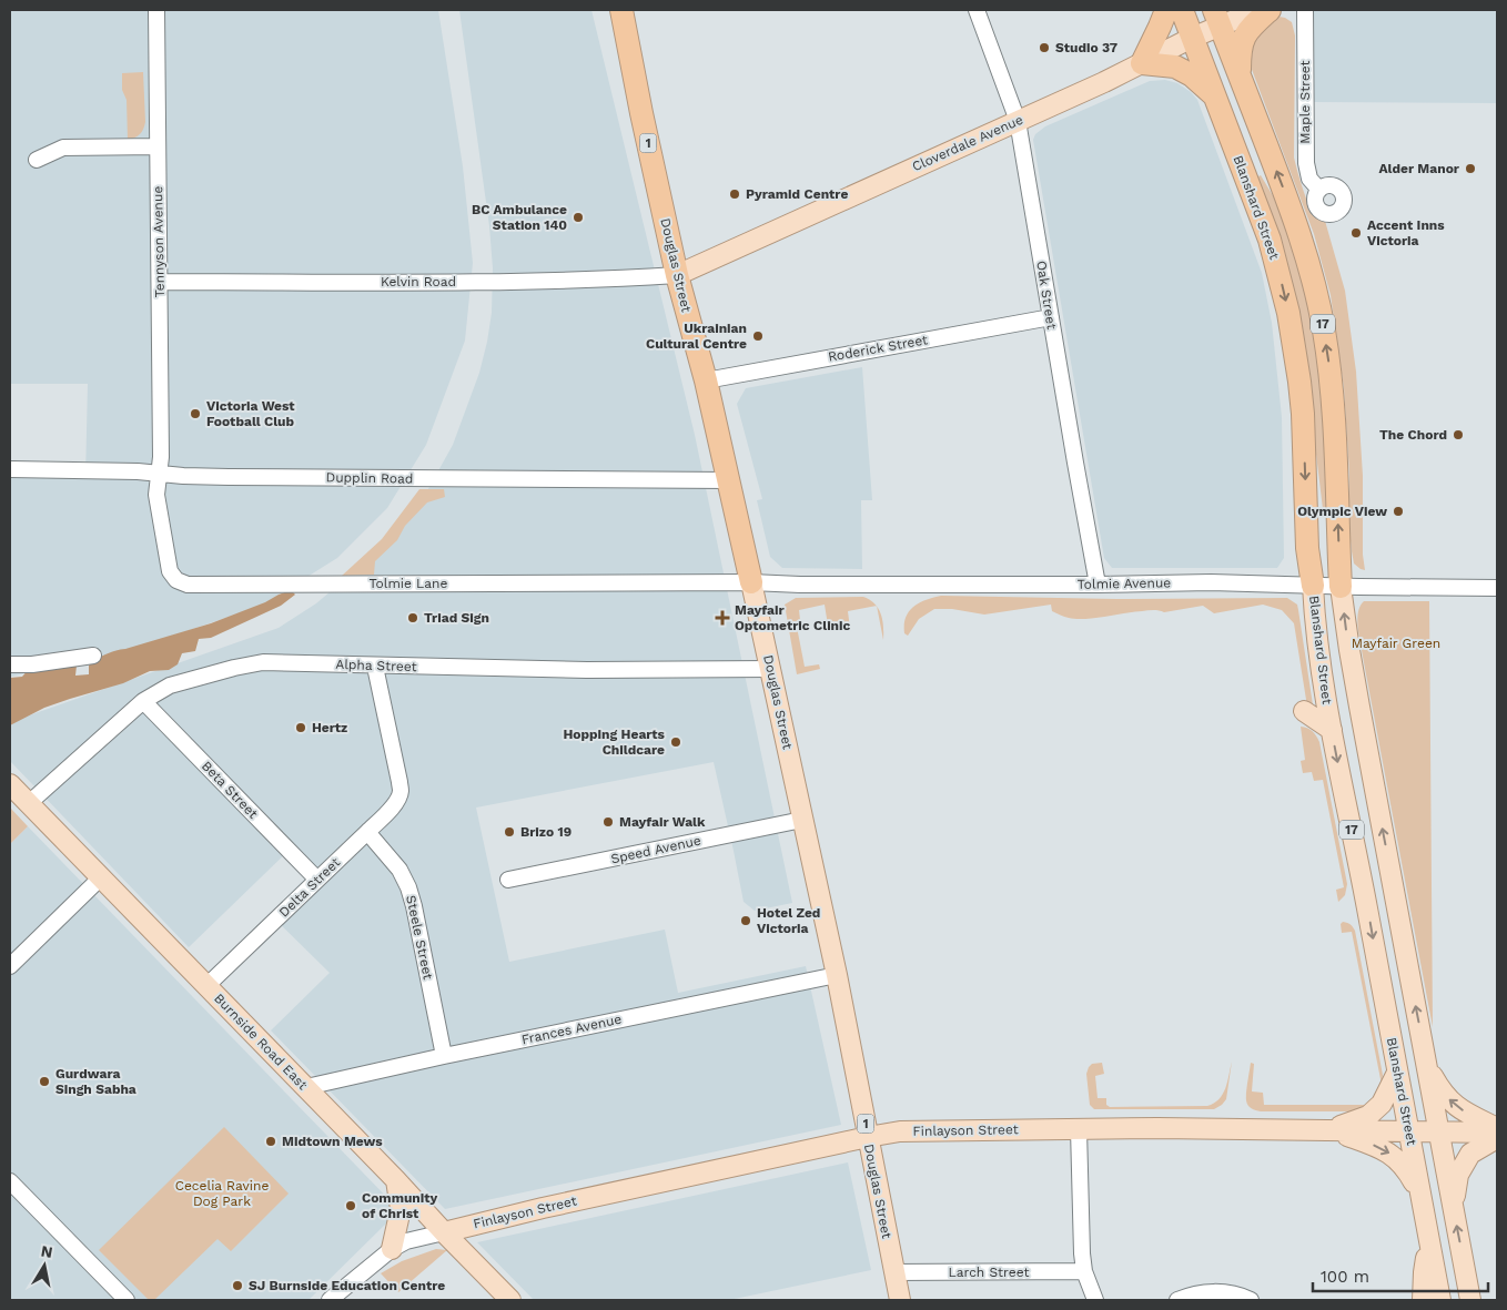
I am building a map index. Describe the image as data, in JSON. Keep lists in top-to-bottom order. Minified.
{"streets":{"highway":["1","Blanshard Street","Douglas Street","17"],"main road":["Cloverdale Avenue","Burnside Road East","Finlayson Street"],"street":["Maple Street","Tennyson Avenue","Kelvin Road","Oak Street","Roderick Street","Dupplin Road","Tolmie Lane","Tolmie Avenue","Alpha Street","Beta Street","Speed Avenue","Delta Street","Steele Street","Frances Avenue","Larch Street"]},"crossings":[["Cloverdale Avenue","Blanshard Street"],["Cloverdale Avenue","Douglas Street"],["Cloverdale Avenue","Kelvin Road"],["Cloverdale Avenue","Oak Street"],["Blanshard Street","Tolmie Avenue"],["Blanshard Street","Finlayson Street"],["Tennyson Avenue","Kelvin Road"],["Tennyson Avenue","Dupplin Road"],["Tennyson Avenue","Tolmie Lane"],["Douglas Street","Kelvin Road"],["Douglas Street","Roderick Street"],["Douglas Street","Dupplin Road"],["Douglas Street","Tolmie Lane"],["Douglas Street","Tolmie Avenue"],["Douglas Street","Alpha Street"],["Douglas Street","Speed Avenue"],["Douglas Street","Frances Avenue"],["Douglas Street","Finlayson Street"],["Douglas Street","Larch Street"],["Oak Street","Roderick Street"],["Oak Street","Tolmie Avenue"],["Dupplin Road","Tolmie Lane"],["Tolmie Lane","Tolmie Avenue"],["Alpha Street","Beta Street"],["Alpha Street","Delta Street"],["Alpha Street","Burnside Road East"],["Beta Street","Delta Street"],["Delta Street","Steele Street"],["Delta Street","Burnside Road East"],["Steele Street","Frances Avenue"],["Frances Avenue","Burnside Road East"],["Burnside Road East","Finlayson Street"]],"parks":["Mayfair Green","Cecelia Ravine Dog Park"],"places":{"other":["Studio 37","Alder Manor","Pyramid Centre","BC Ambulance Station 140","Accent Inns Victoria","Ukrainian Cultural Centre","Victoria West Football Club","The Chord","Olympic View","Triad Sign","Hertz","Hopping Hearts Childcare","Mayfair Walk","Brizo 19","Hotel Zed Victoria","Gurdwara Singh Sabha","Midtown Mews","Community of Christ","SJ Burnside Education Centre"],"health":["Mayfair Optometric Clinic"]},"scale_bar":"100 m","north":"top"}
